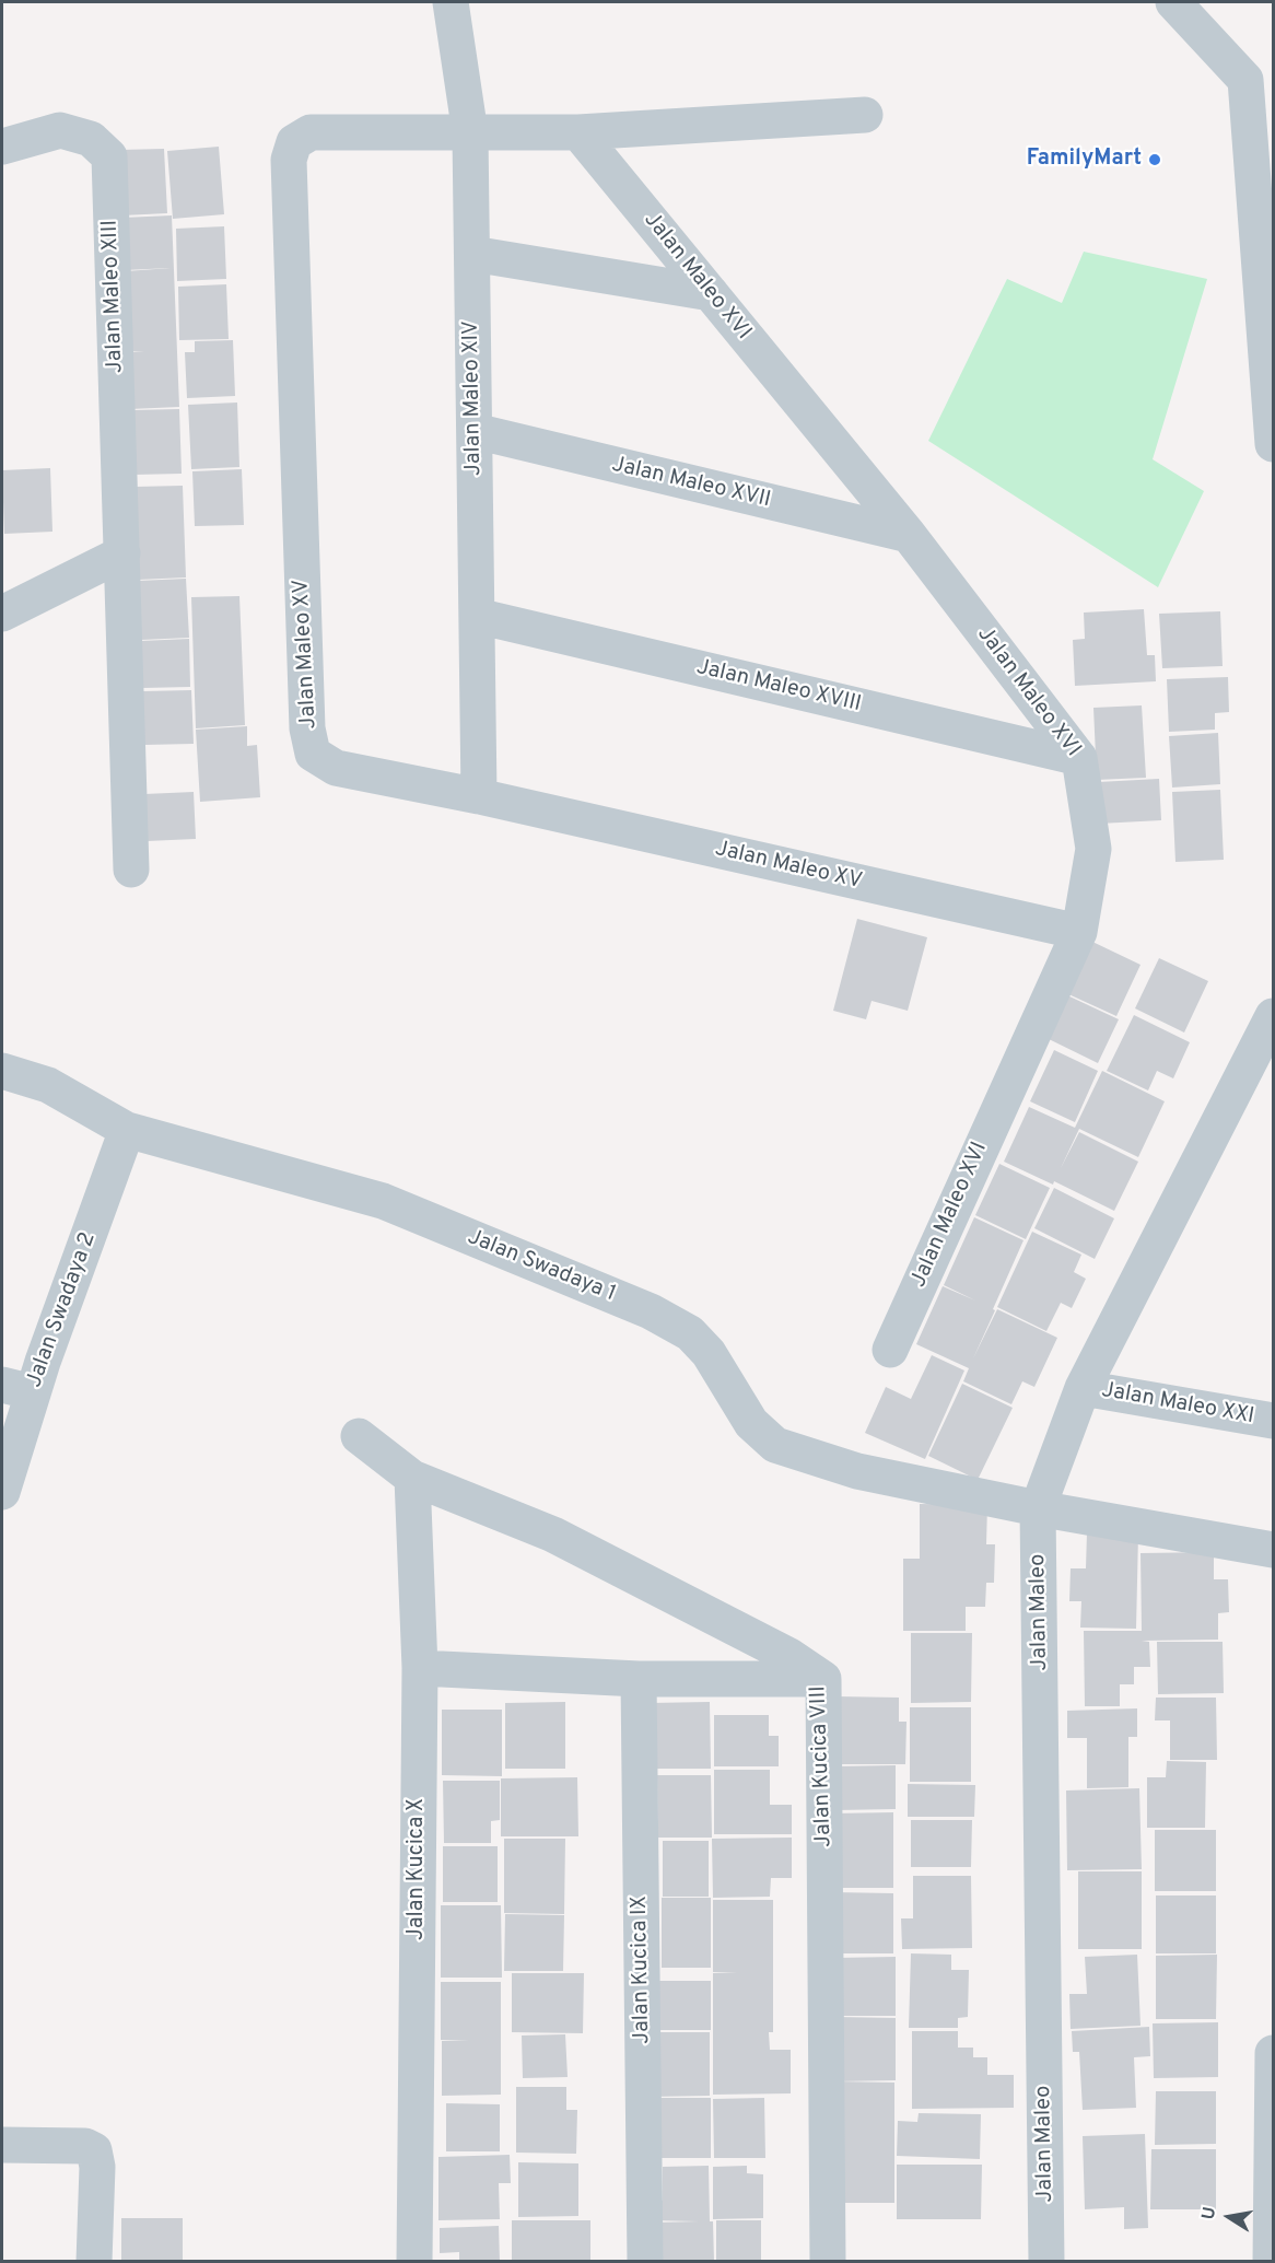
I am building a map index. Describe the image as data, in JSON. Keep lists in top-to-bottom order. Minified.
{"streets":{"street":["Jalan Maleo XVI","Jalan Maleo XIII","Jalan Maleo XIV","Jalan Maleo XVII","Jalan Maleo XV","Jalan Maleo XVIII","Jalan Swadaya 1","Jalan Swadaya 2","Jalan Maleo XXI","Jalan Maleo","Jalan Kucica VIII","Jalan Kucica X","Jalan Kucica IX"]},"crossings":[["Jalan Maleo XVI","Jalan Maleo XVII"],["Jalan Maleo XVI","Jalan Maleo XV"],["Jalan Maleo XVI","Jalan Maleo XVIII"],["Jalan Maleo XIV","Jalan Maleo XVII"],["Jalan Maleo XIV","Jalan Maleo XV"],["Jalan Maleo XIV","Jalan Maleo XVIII"],["Jalan Swadaya 1","Jalan Swadaya 2"],["Jalan Swadaya 1","Jalan Maleo"],["Jalan Maleo XXI","Jalan Maleo"],["Jalan Kucica VIII","Jalan Kucica X"]],"places":["FamilyMart"],"north":"left"}
